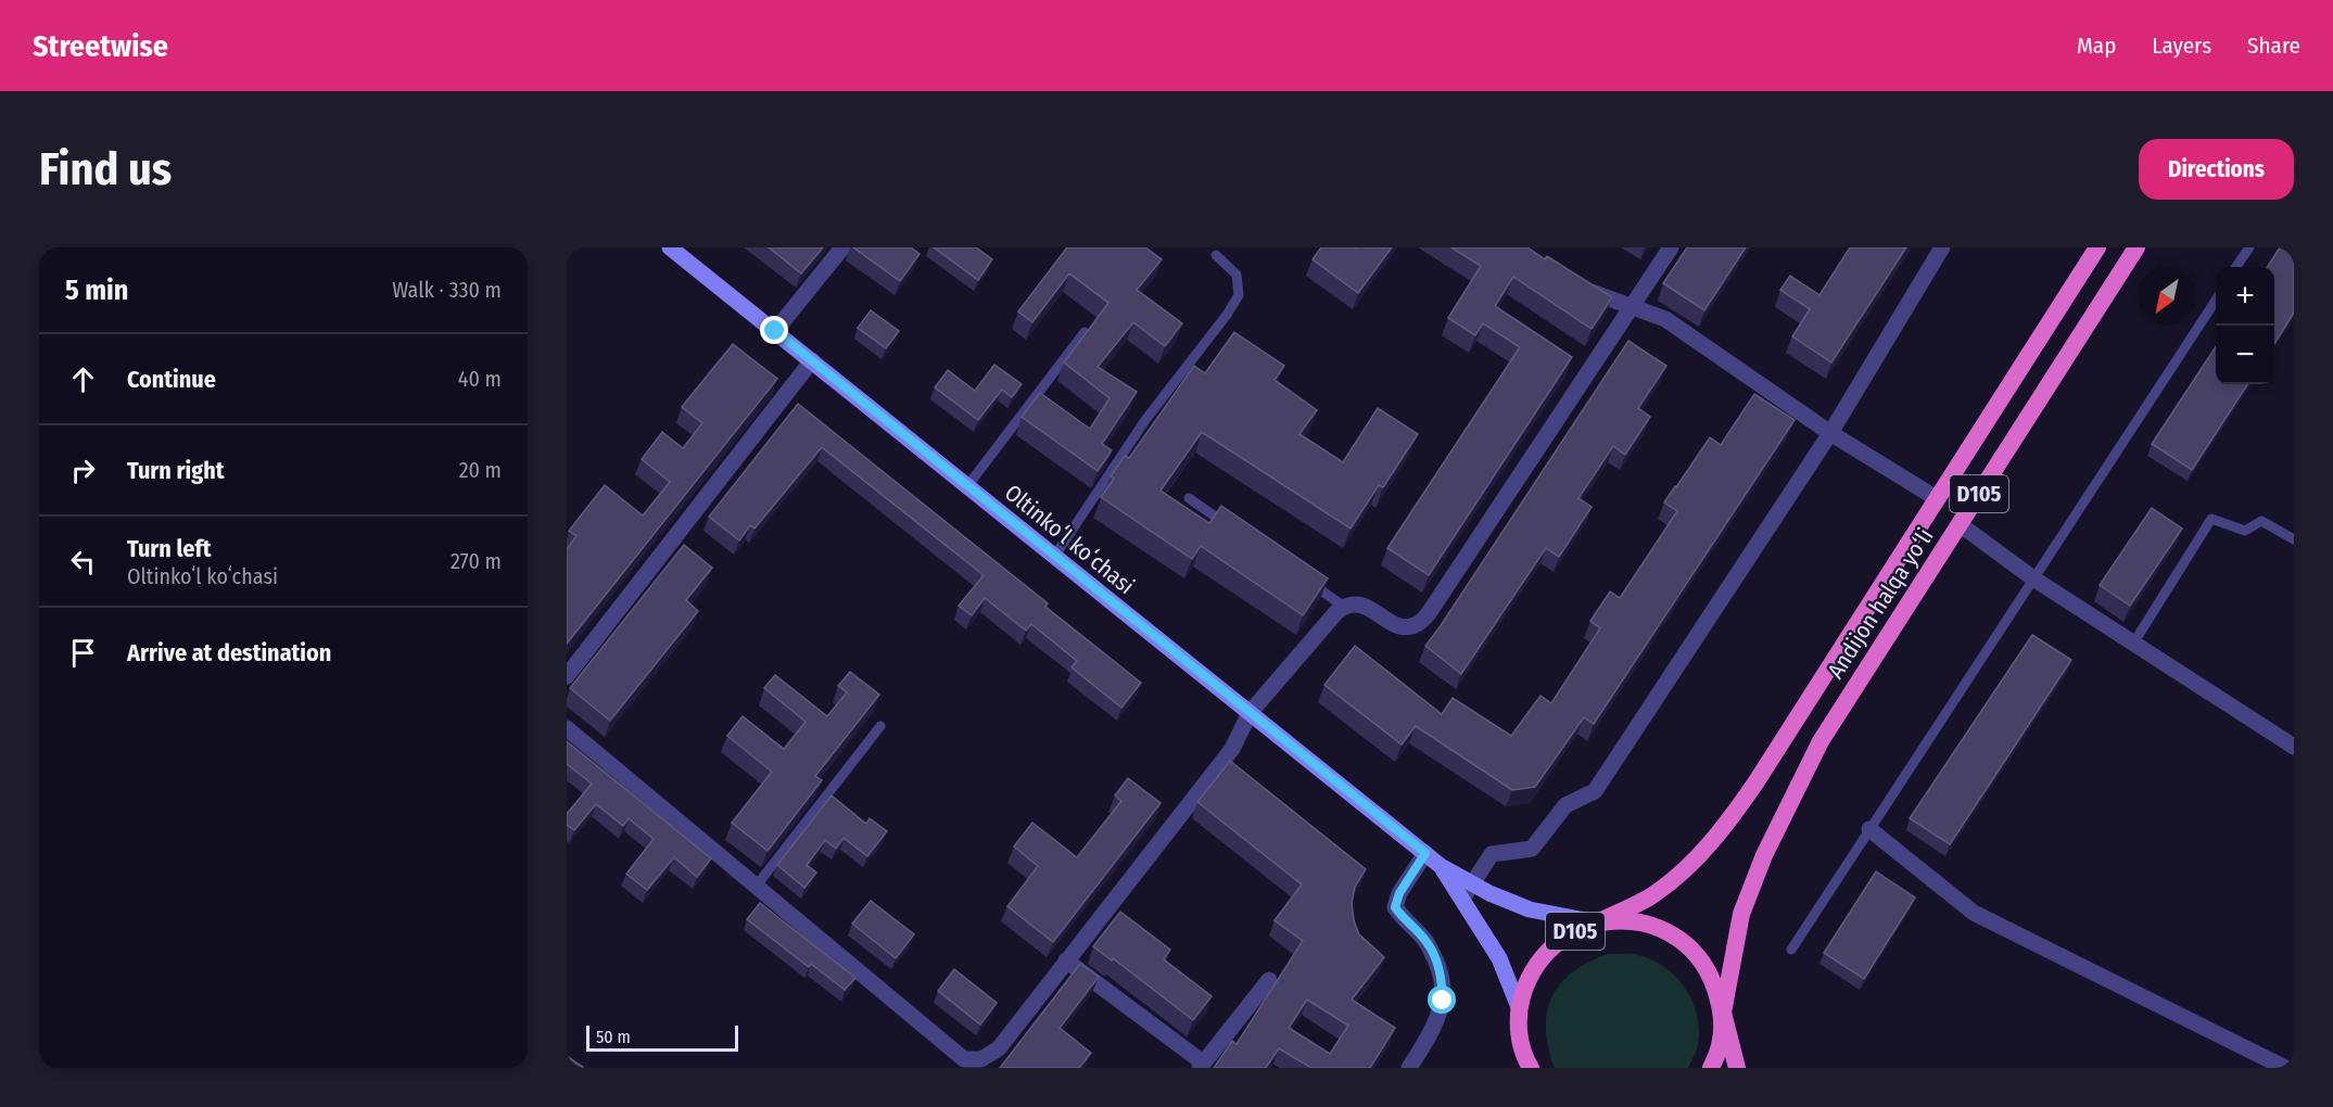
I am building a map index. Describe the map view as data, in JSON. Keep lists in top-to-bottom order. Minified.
{"streets":{"highway":["D105","Andijon halqa yo‘li"],"main road":["Oltinkoʻl koʻchasi"]},"crossings":[["D105","Oltinkoʻl koʻchasi"],["D105","Andijon halqa yo‘li"],["Oltinkoʻl koʻchasi","Andijon halqa yo‘li"]],"scale_bar":"50 m","north":"bottom left","page":{"header":"Streetwise","nav":["Map","Layers","Share"],"buttons":"Directions","title":"Find us","heading":["5 min","Walk · 330 m"],"map_buttons":["+","−"],"list":[["Continue","40 m"],["Turn right","20 m"],["Turn left","Oltinkoʻl koʻchasi","270 m"],"Arrive at destination"],"scale":"50 m"}}
